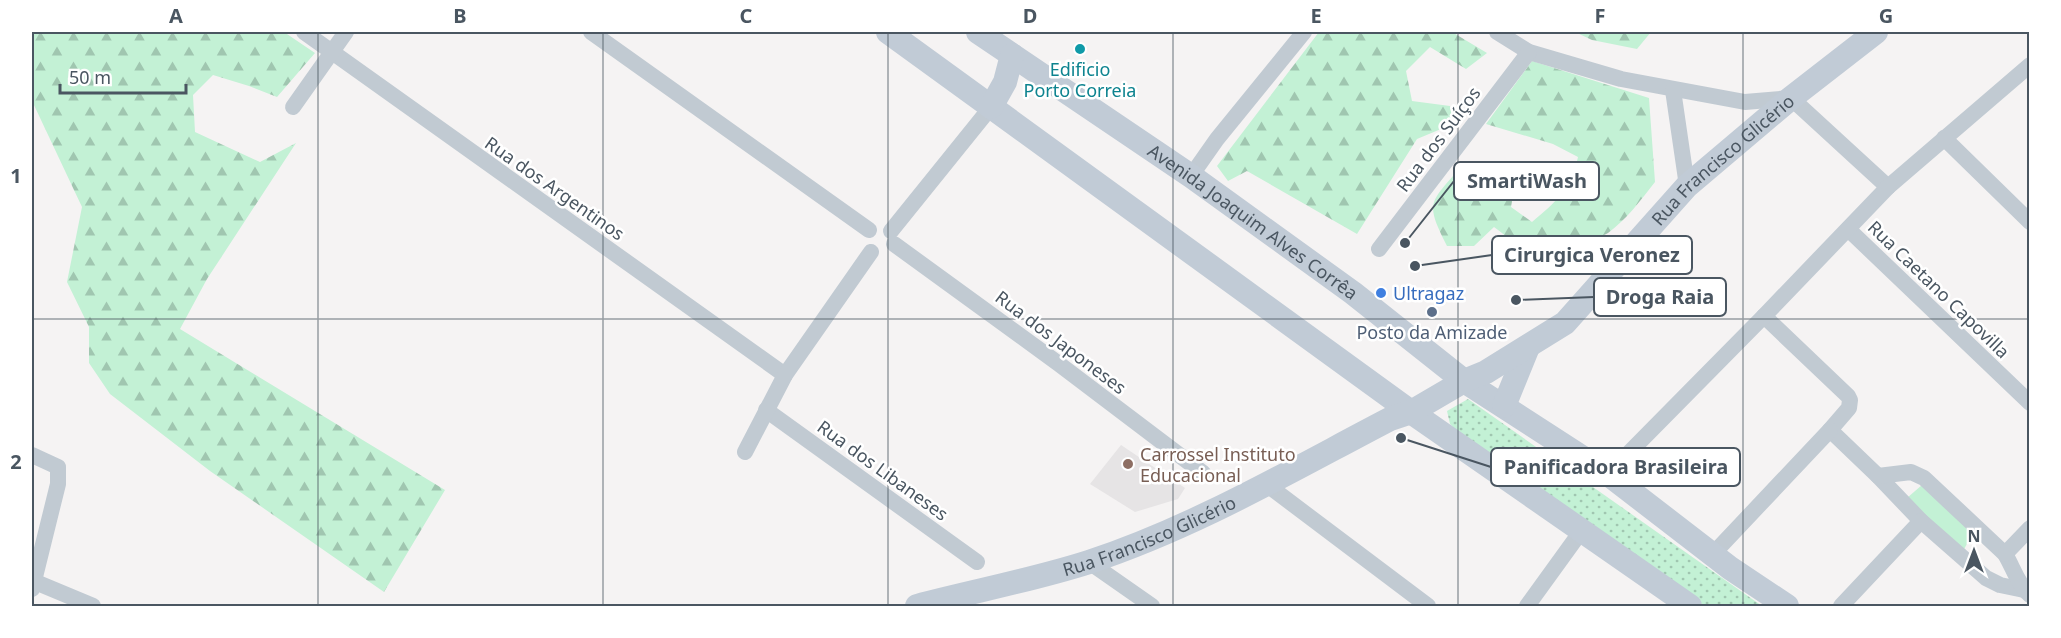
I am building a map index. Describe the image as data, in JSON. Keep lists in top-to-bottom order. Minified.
{"streets":{"main road":["Rua Francisco Glicério","Avenida Joaquim Alves Corrêa"],"street":["Rua dos Suíços","Rua dos Argentinos","Rua Caetano Capovilla","Rua dos Japoneses","Rua dos Libaneses"]},"crossings":[["Rua Francisco Glicério","Avenida Joaquim Alves Corrêa"]],"places":["Edificio Porto Correia","SmartiWash","Cirurgica Veronez","Ultragaz","Droga Raia","Posto da Amizade","Panificadora Brasileira","Carrossel Instituto Educacional"],"scale_bar":"50 m","north":"top","grid":{"columns":["A","B","C","D","E","F","G"],"rows":["1","2"]}}
